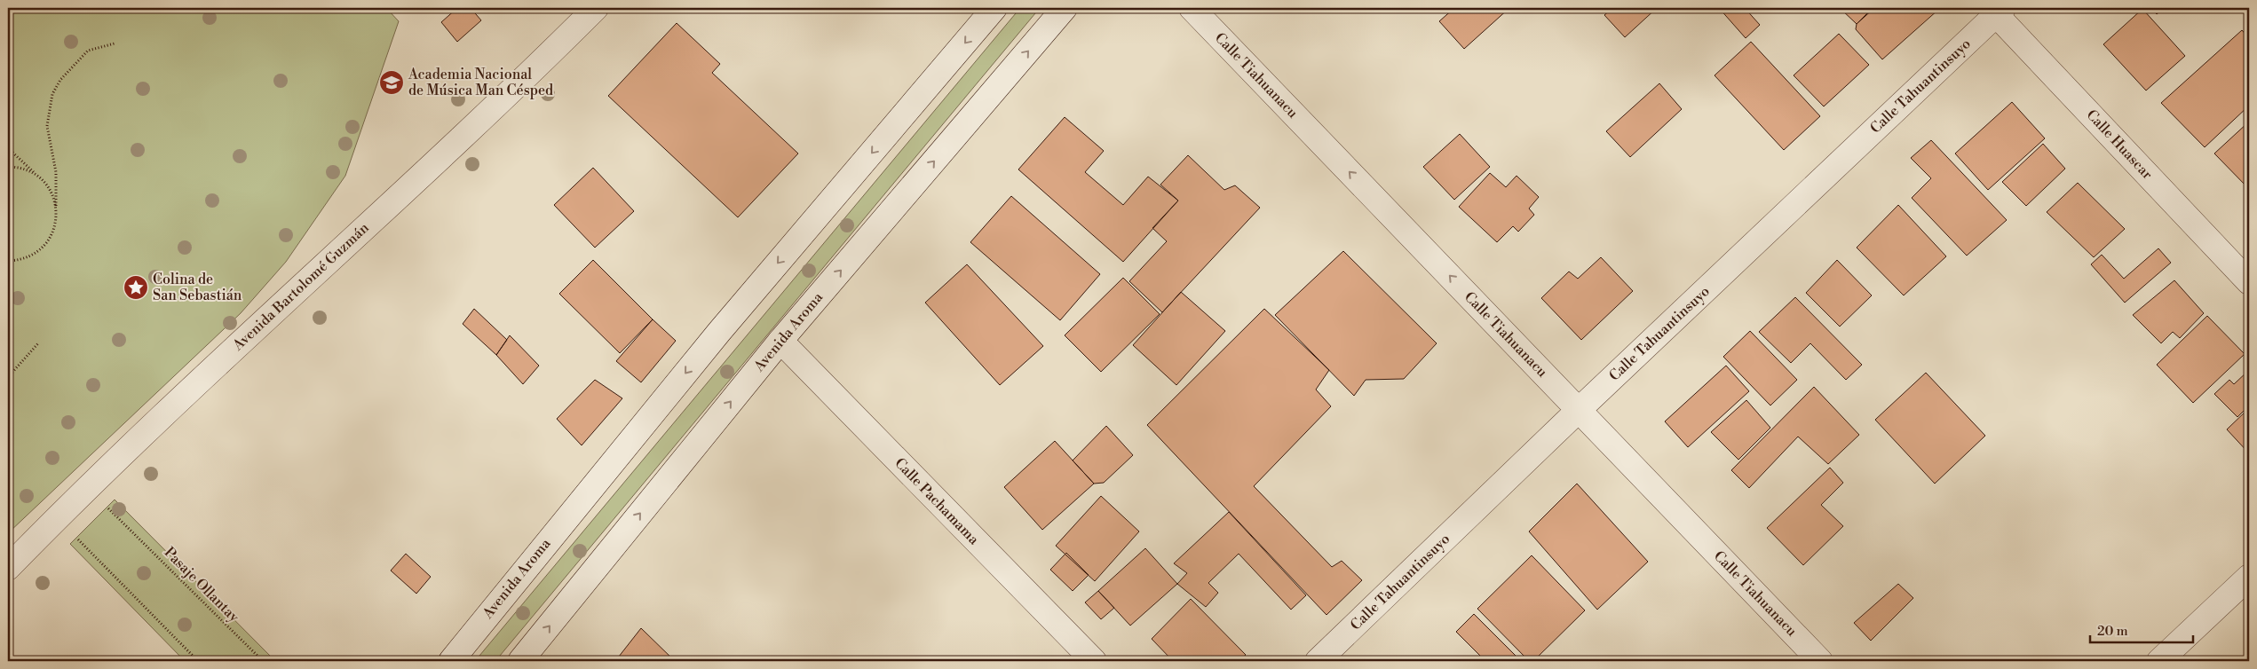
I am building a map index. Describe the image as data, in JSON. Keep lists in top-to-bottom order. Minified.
{"streets":{"street":["Calle Tiahuanacu","Calle Tahuantinsuyo","Calle Huascar","Avenida Bartolomé Guzmán","Avenida Aroma","Calle Pachamama"],"path":["Pasaje Ollantay"]},"crossings":[["Calle Tiahuanacu","Calle Tahuantinsuyo"],["Calle Tahuantinsuyo","Calle Huascar"],["Avenida Aroma","Calle Pachamama"]],"one_way":["Calle Tiahuanacu"],"places":{"school or university":["Academia Nacional de Música Man Césped"],"place":["Colina de San Sebastián"]},"scale_bar":"20 m"}
